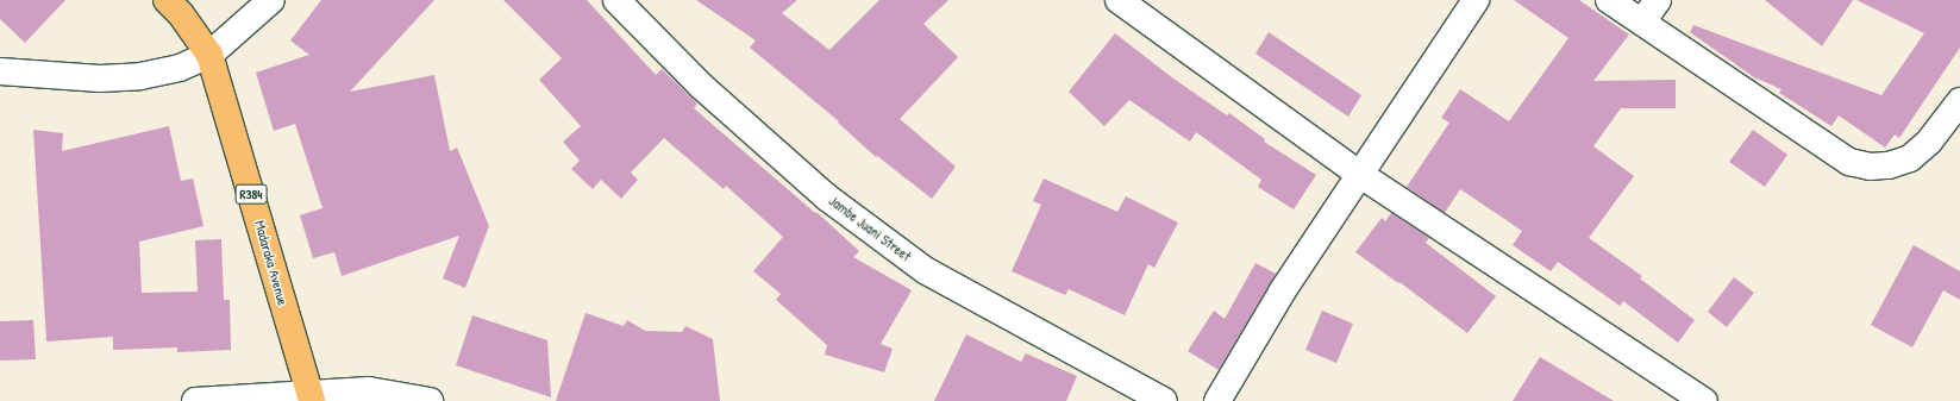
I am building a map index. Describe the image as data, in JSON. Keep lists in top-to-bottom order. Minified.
{"streets":{"main road":["R384","Madaraka Avenue"],"street":["Jambe Juani Street"]}}
